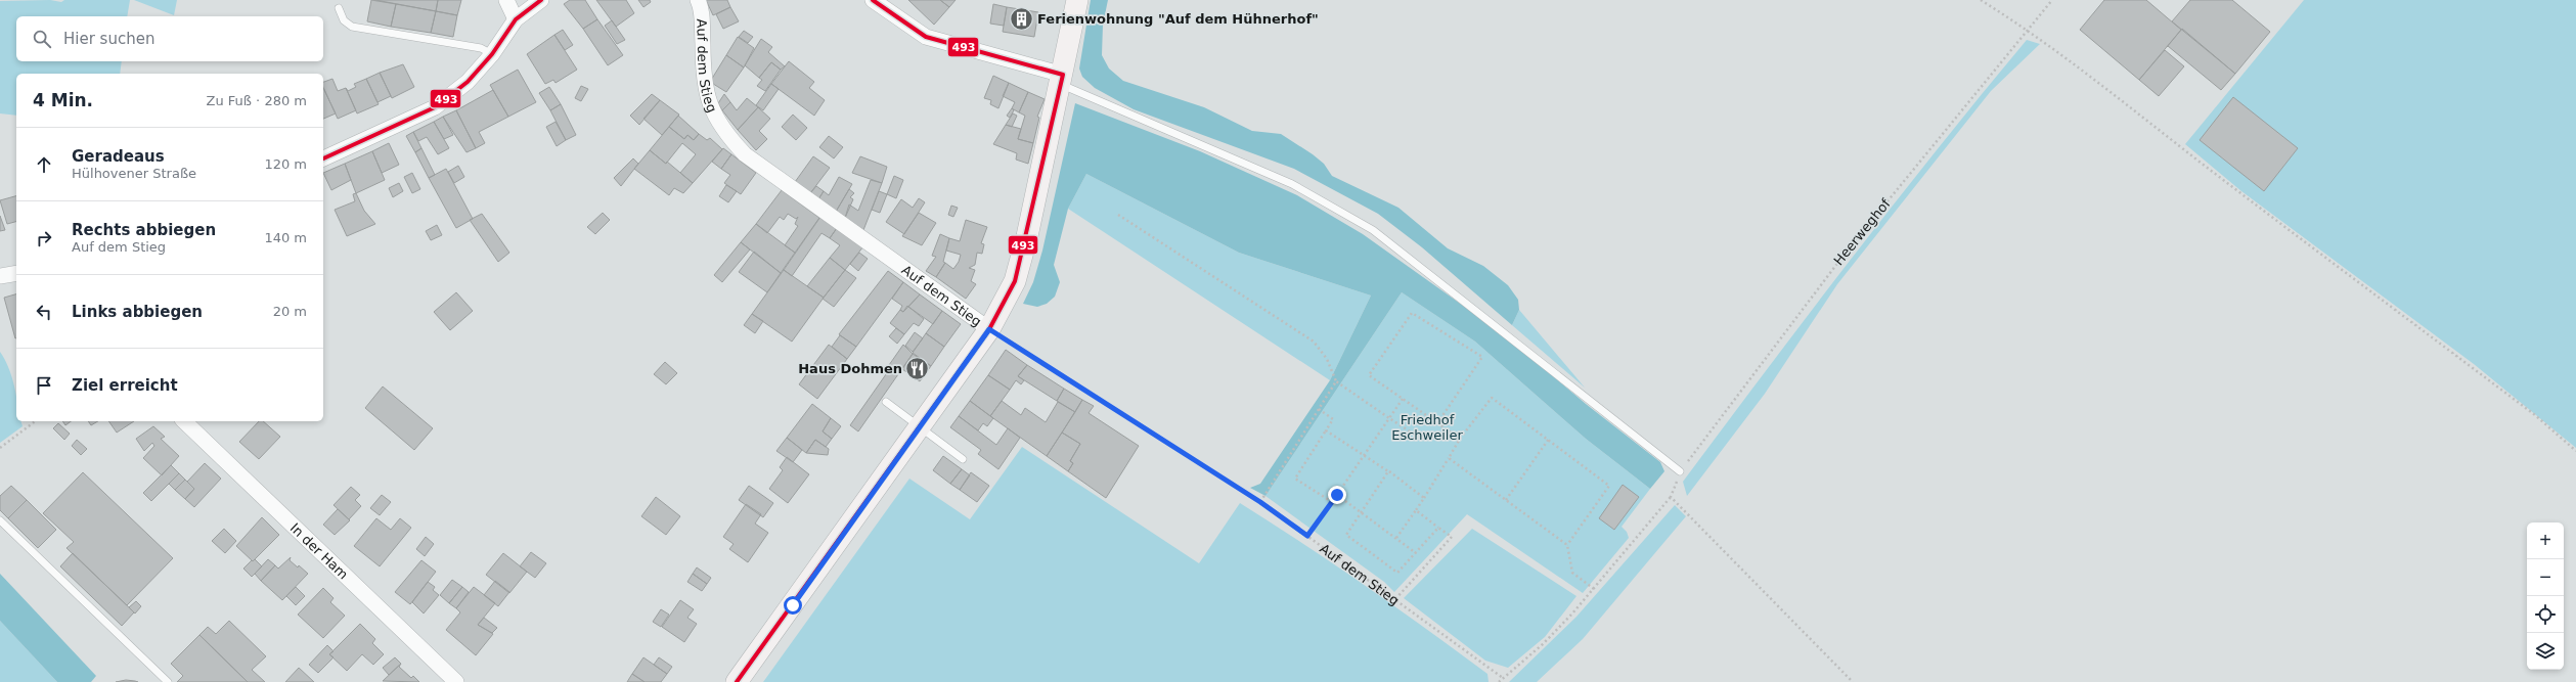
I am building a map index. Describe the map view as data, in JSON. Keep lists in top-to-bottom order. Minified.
{"streets":{"street":["Auf dem Stieg","In der Ham"],"path":["Heerweghof"]},"parks":["Friedhof Eschweiler"],"places":{"building":["Ferienwohnung \"Auf dem Hühnerhof\""],"restaurant":["Haus Dohmen"]},"lines":["transit line 493"],"page":{"search":"Hier suchen","heading":["4 Min.","Zu Fuß · 280 m"],"list":[["Geradeaus","Hülhovener Straße","120 m"],["Rechts abbiegen","Auf dem Stieg","140 m"],["Links abbiegen","20 m"],"Ziel erreicht"],"map_buttons":["+","−"]}}
